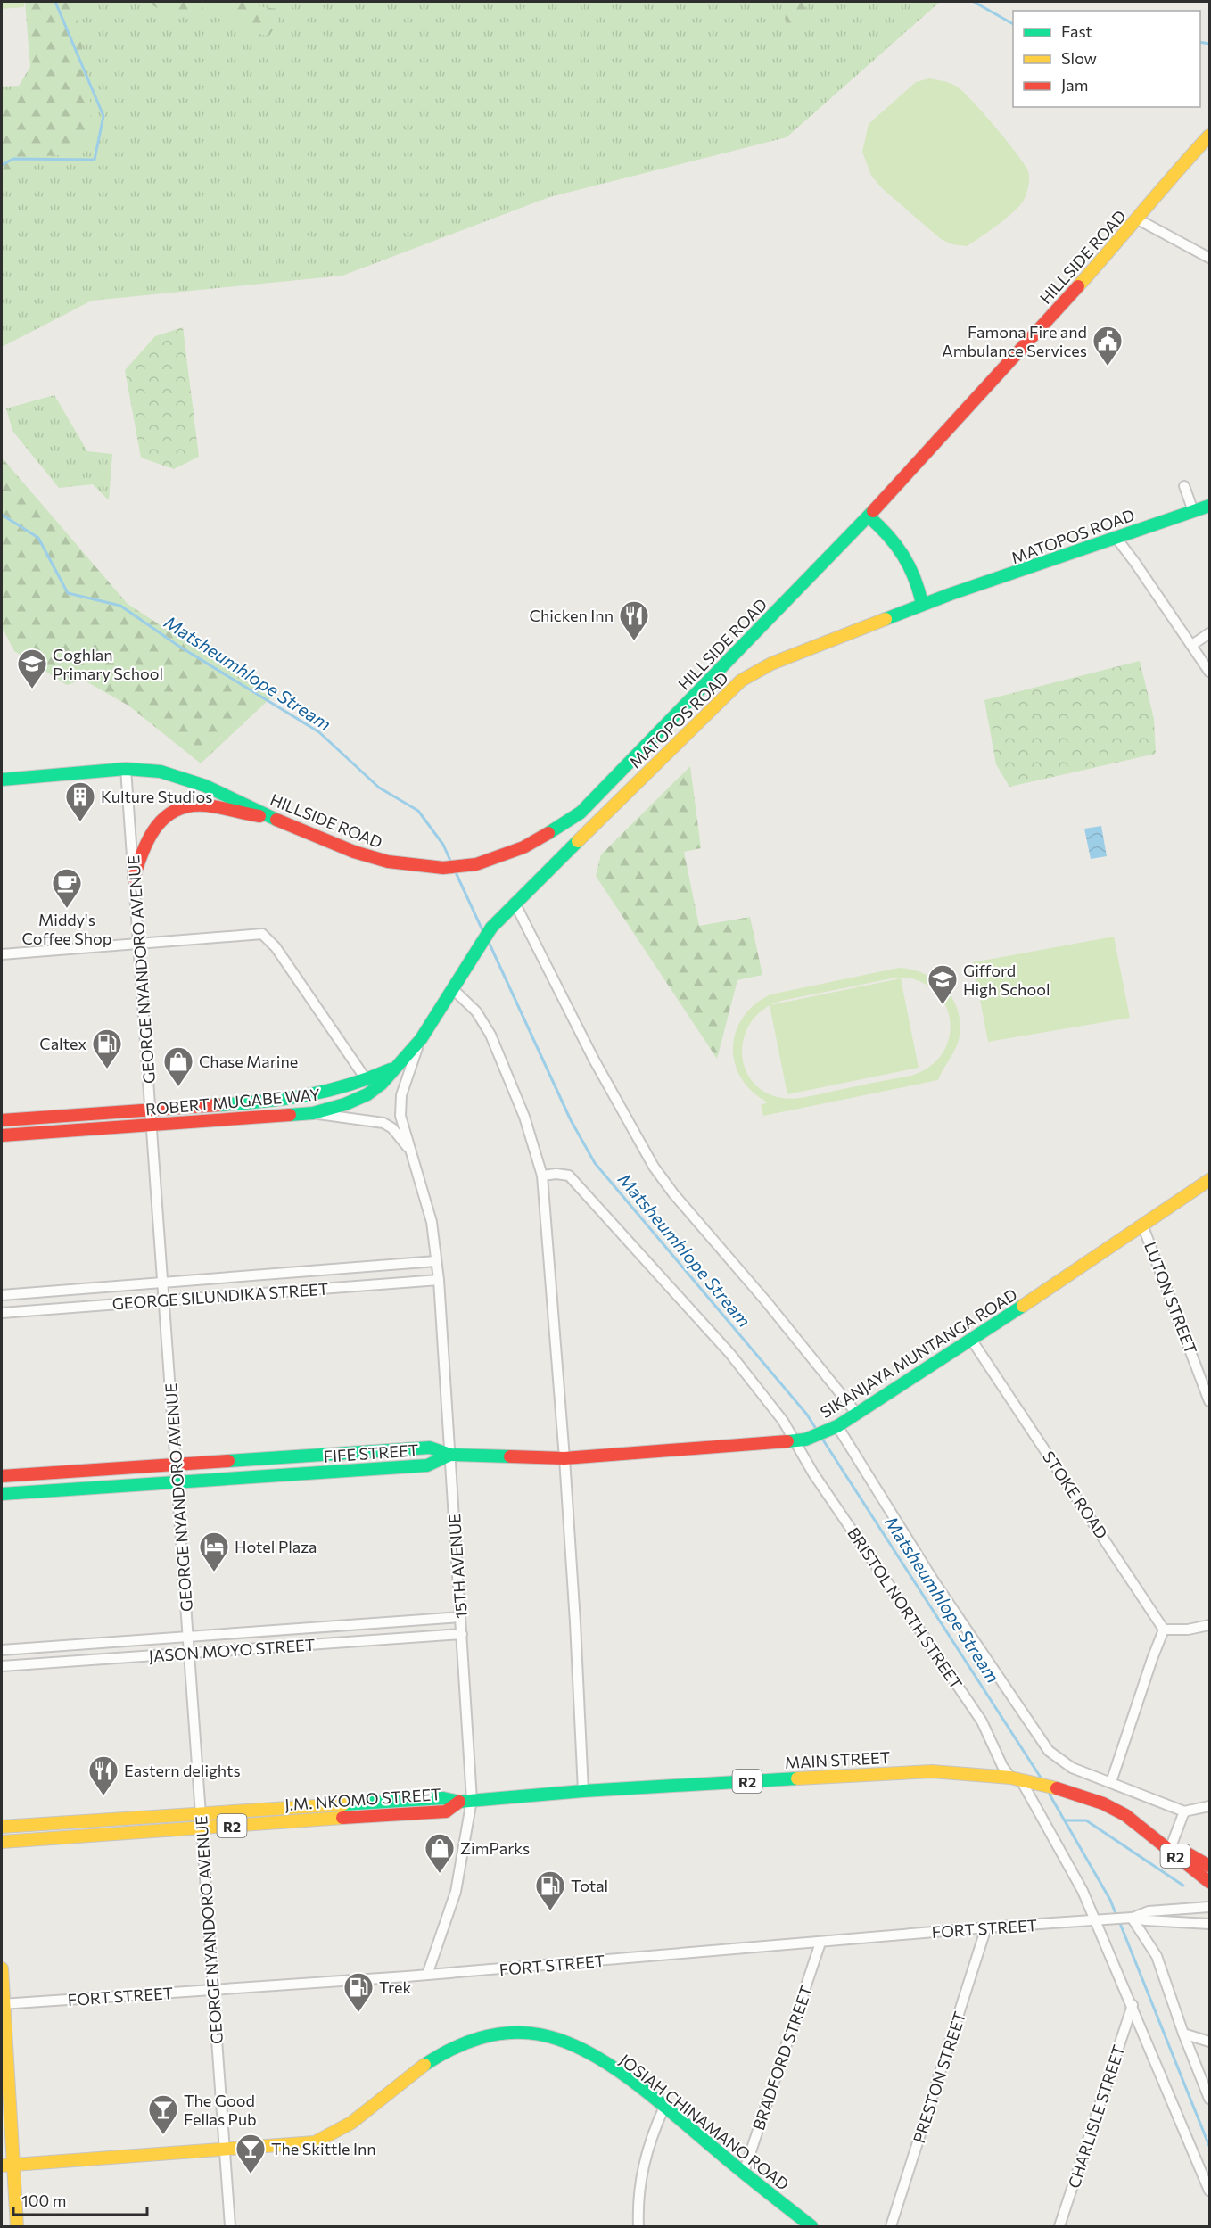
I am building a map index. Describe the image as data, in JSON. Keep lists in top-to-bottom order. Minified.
{"streets":{"main road":["HILLSIDE ROAD","MATOPOS ROAD","ROBERT MUGABE WAY","SIKANJAYA MUNTANGA ROAD","FIFE STREET","MAIN STREET","R2","J.M. NKOMO STREET","JOSIAH CHINAMANO ROAD"],"street":["GEORGE NYANDORO AVENUE","GEORGE SILUNDIKA STREET","LUTON STREET","STOKE ROAD","15TH AVENUE","BRISTOL NORTH STREET","JASON MOYO STREET","FORT STREET","BRADFORD STREET","PRESTON STREET","CHARLISLE STREET"]},"crossings":[["HILLSIDE ROAD","GEORGE NYANDORO AVENUE"],["MATOPOS ROAD","ROBERT MUGABE WAY"],["MATOPOS ROAD","15TH AVENUE"],["GEORGE NYANDORO AVENUE","ROBERT MUGABE WAY"],["GEORGE NYANDORO AVENUE","GEORGE SILUNDIKA STREET"],["GEORGE NYANDORO AVENUE","FIFE STREET"],["GEORGE NYANDORO AVENUE","JASON MOYO STREET"],["GEORGE NYANDORO AVENUE","J.M. NKOMO STREET"],["GEORGE NYANDORO AVENUE","FORT STREET"],["GEORGE NYANDORO AVENUE","JOSIAH CHINAMANO ROAD"],["ROBERT MUGABE WAY","15TH AVENUE"],["GEORGE SILUNDIKA STREET","15TH AVENUE"],["LUTON STREET","SIKANJAYA MUNTANGA ROAD"],["SIKANJAYA MUNTANGA ROAD","FIFE STREET"],["SIKANJAYA MUNTANGA ROAD","STOKE ROAD"],["SIKANJAYA MUNTANGA ROAD","15TH AVENUE"],["SIKANJAYA MUNTANGA ROAD","BRISTOL NORTH STREET"],["FIFE STREET","15TH AVENUE"],["15TH AVENUE","JASON MOYO STREET"],["15TH AVENUE","MAIN STREET"],["15TH AVENUE","FORT STREET"],["BRISTOL NORTH STREET","MAIN STREET"],["BRISTOL NORTH STREET","FORT STREET"],["BRISTOL NORTH STREET","CHARLISLE STREET"],["MAIN STREET","R2"],["MAIN STREET","J.M. NKOMO STREET"],["FORT STREET","BRADFORD STREET"],["FORT STREET","PRESTON STREET"],["BRADFORD STREET","JOSIAH CHINAMANO ROAD"]],"water":["Matsheumhlope Stream"],"places":{"public building":["Famona Fire and Ambulance Services"],"restaurant":["Chicken Inn","Eastern delights"],"school or university":["Coghlan Primary School","Gifford High School"],"building":["Kulture Studios"],"cafe":["Middy's Coffee Shop"],"fuel station":["Caltex","Total","Trek"],"shop":["Chase Marine","ZimParks"],"hotel":["Hotel Plaza"],"bar":["The Good Fellas Pub","The Skittle Inn"]},"legend":["Fast","Slow","Jam"],"scale_bar":"100 m"}
